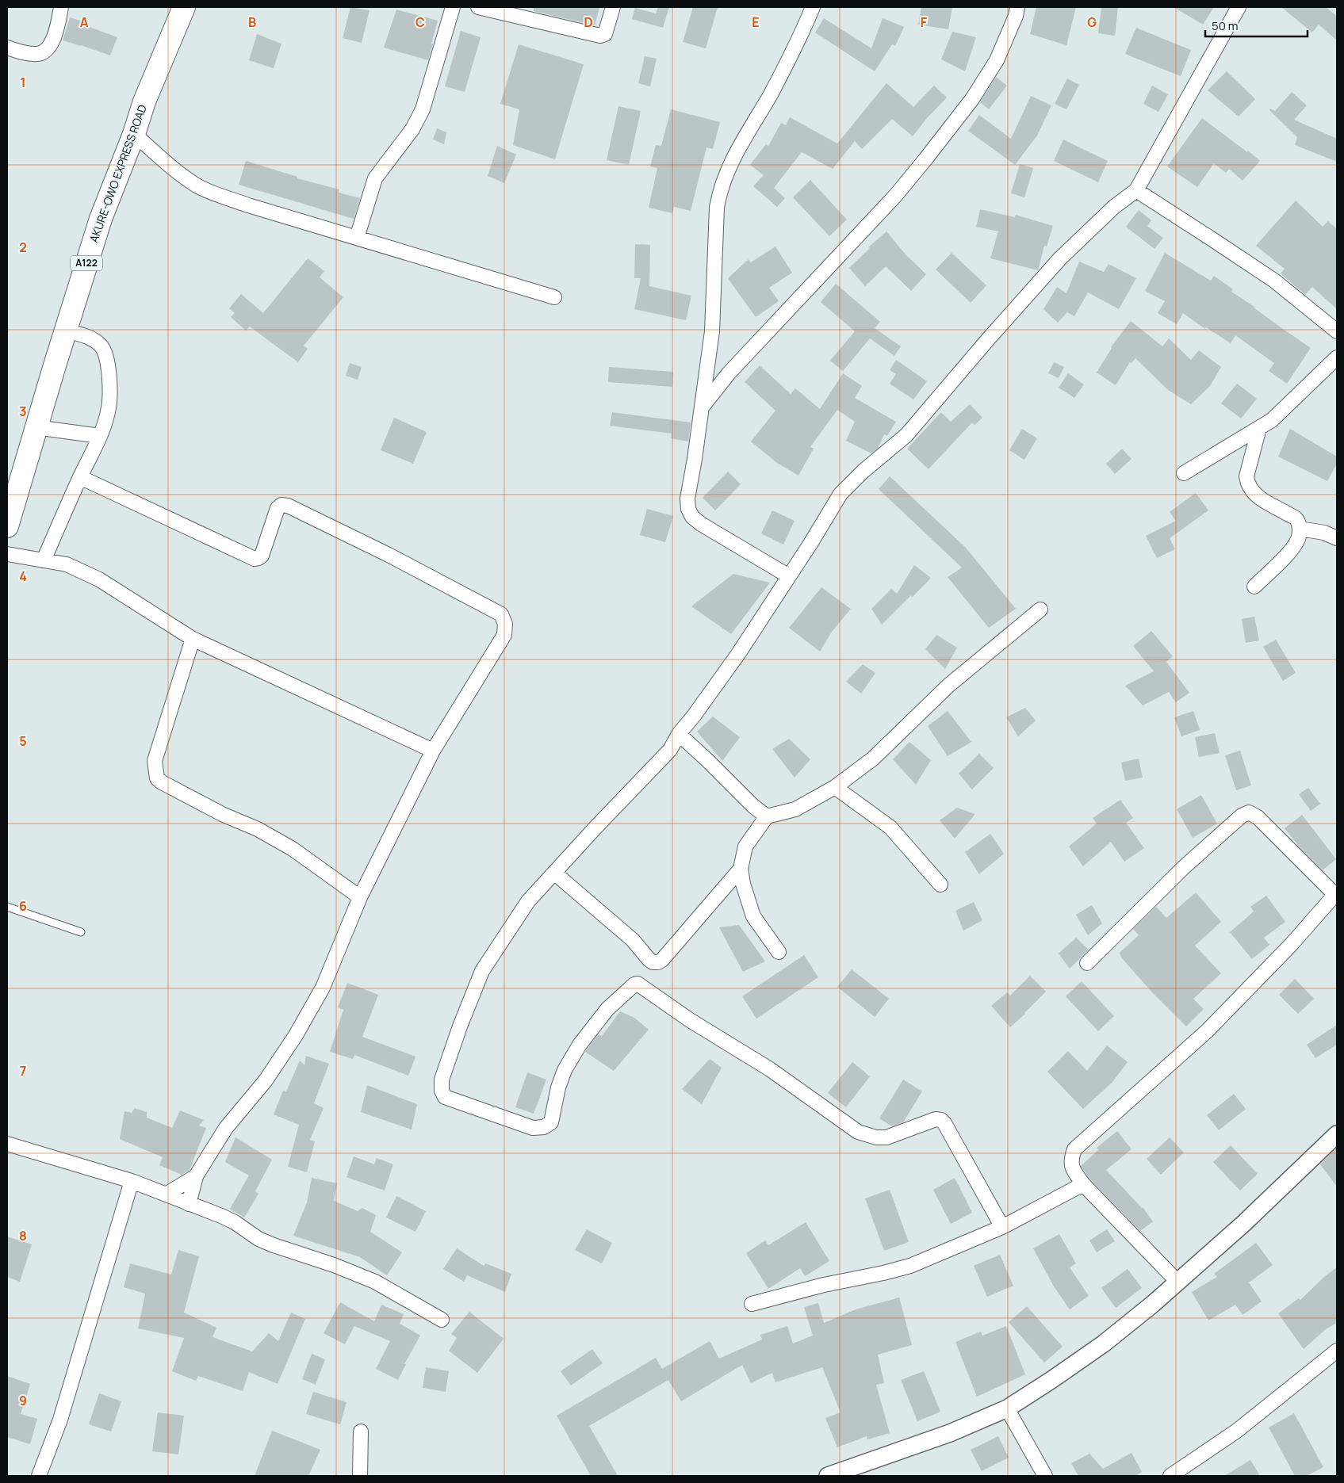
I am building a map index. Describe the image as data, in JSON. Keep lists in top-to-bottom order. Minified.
{"streets":{"highway":["AKURE-OWO EXPRESS ROAD","A122"]},"scale_bar":"50 m","grid":{"columns":["A","B","C","D","E","F","G"],"rows":["1","2","3","4","5","6","7","8","9"]}}
